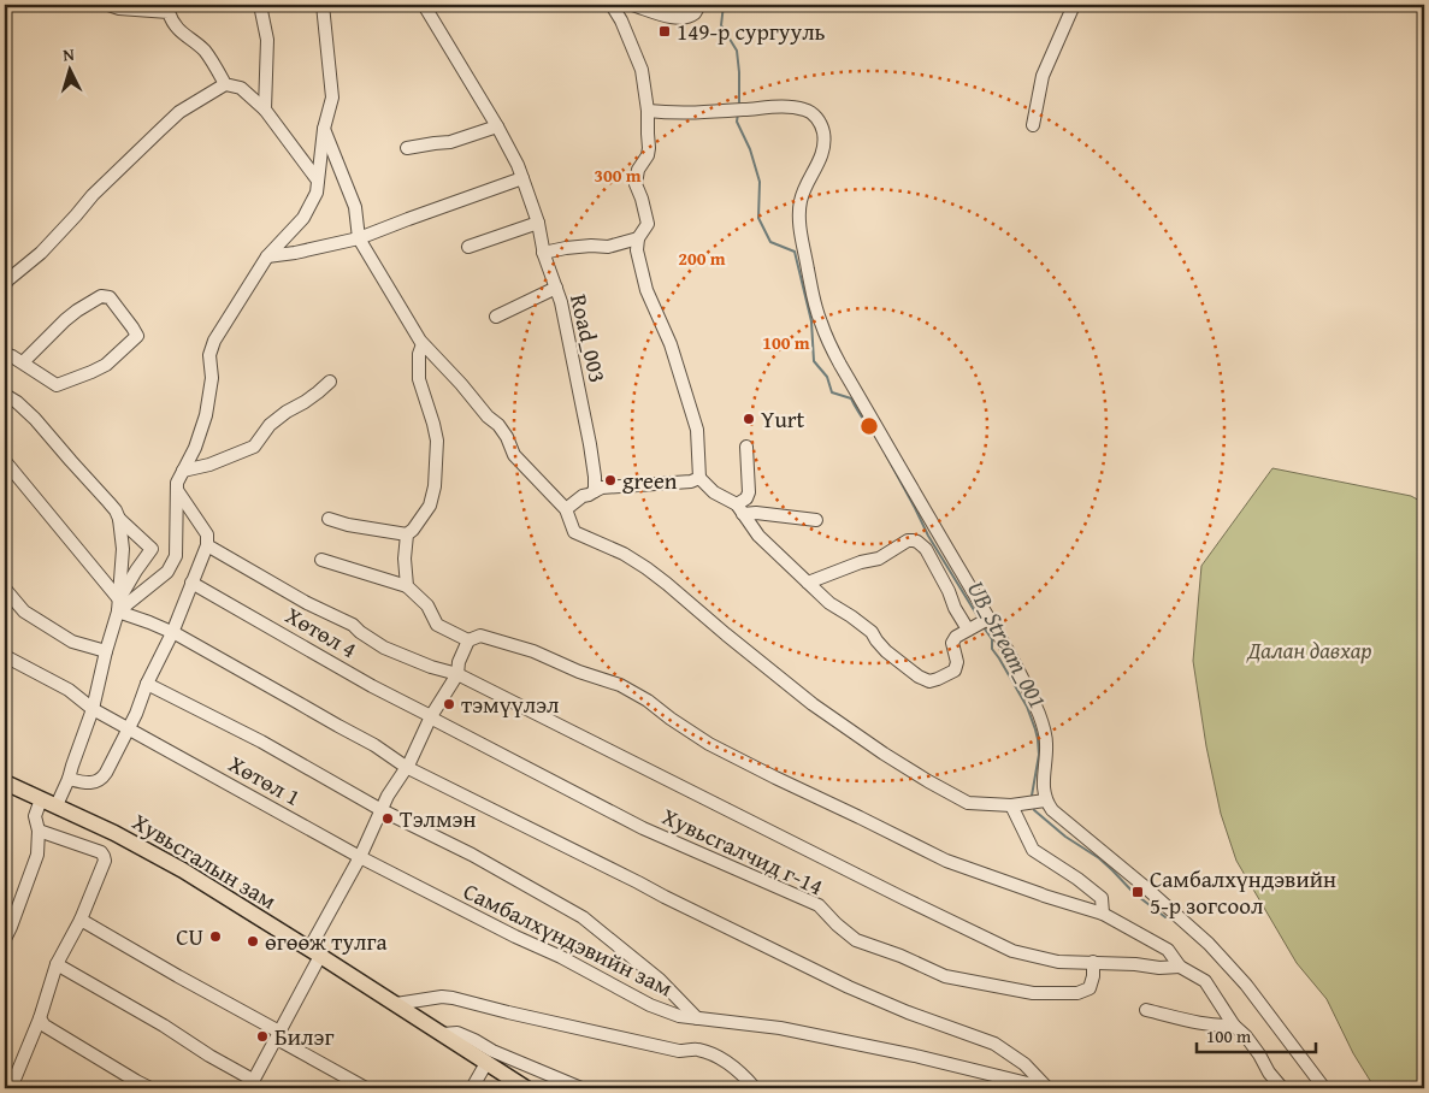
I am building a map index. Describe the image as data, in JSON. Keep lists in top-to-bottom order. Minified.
{"streets":{"main road":["Хувьсгалын зам"],"street":["Road_003","Хөтөл 4","Хөтөл 1","Хувьсгалчид г-14","Самбалхүндэвийн зам"]},"crossings":[["Хөтөл 4","Хувьсгалчид г-14"],["Хөтөл 1","Самбалхүндэвийн зам"]],"water":["UB_Stream_001"],"parks":["Далан давхар"],"places":{"transit":["149-р сургууль","Самбалхүндэвийн 5-р зогсоол"],"other":["Yurt","green","тэмүүлэл","Тэлмэн","CU","өгөөж тулга","Билэг"]},"scale_bar":"100 m","north":"top","rings":["300 m","200 m","100 m"]}
